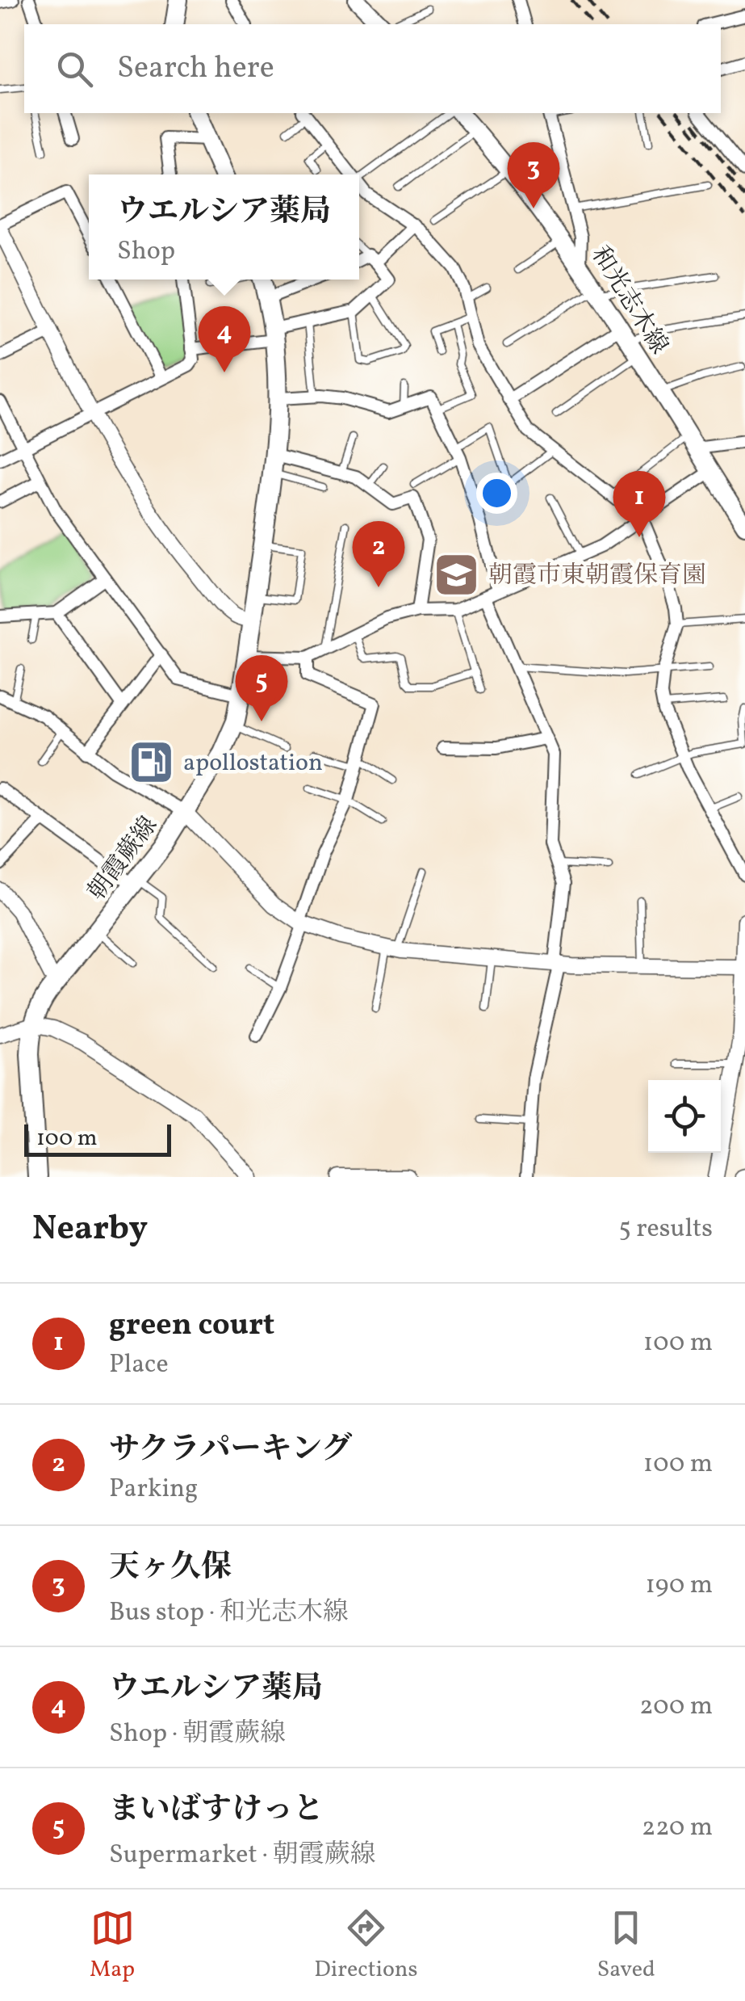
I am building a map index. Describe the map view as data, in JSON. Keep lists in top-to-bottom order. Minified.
{"streets":{"main road":["和光志木線","朝霞蕨線"]},"places":{"school or university":["朝霞市東朝霞保育園"],"fuel station":["apollostation"]},"scale_bar":"100 m","page":{"search":"Search here","pins":["3","4","1","2","5"],"popup":["ウエルシア薬局","Shop"],"scale":"100 m","heading":["Nearby","5 results"],"list":[{"mark":"1","name":"green court","note":"Place","value":"100 m"},{"mark":"2","name":"サクラパーキング","note":"Parking","value":"100 m"},{"mark":"3","name":"天ヶ久保","note":"Bus stop · 和光志木線","value":"190 m"},{"mark":"4","name":"ウエルシア薬局","note":"Shop · 朝霞蕨線","value":"200 m"},{"mark":"5","name":"まいばすけっと","note":"Supermarket · 朝霞蕨線","value":"220 m"}],"nav":["Map","Directions","Saved"]}}
